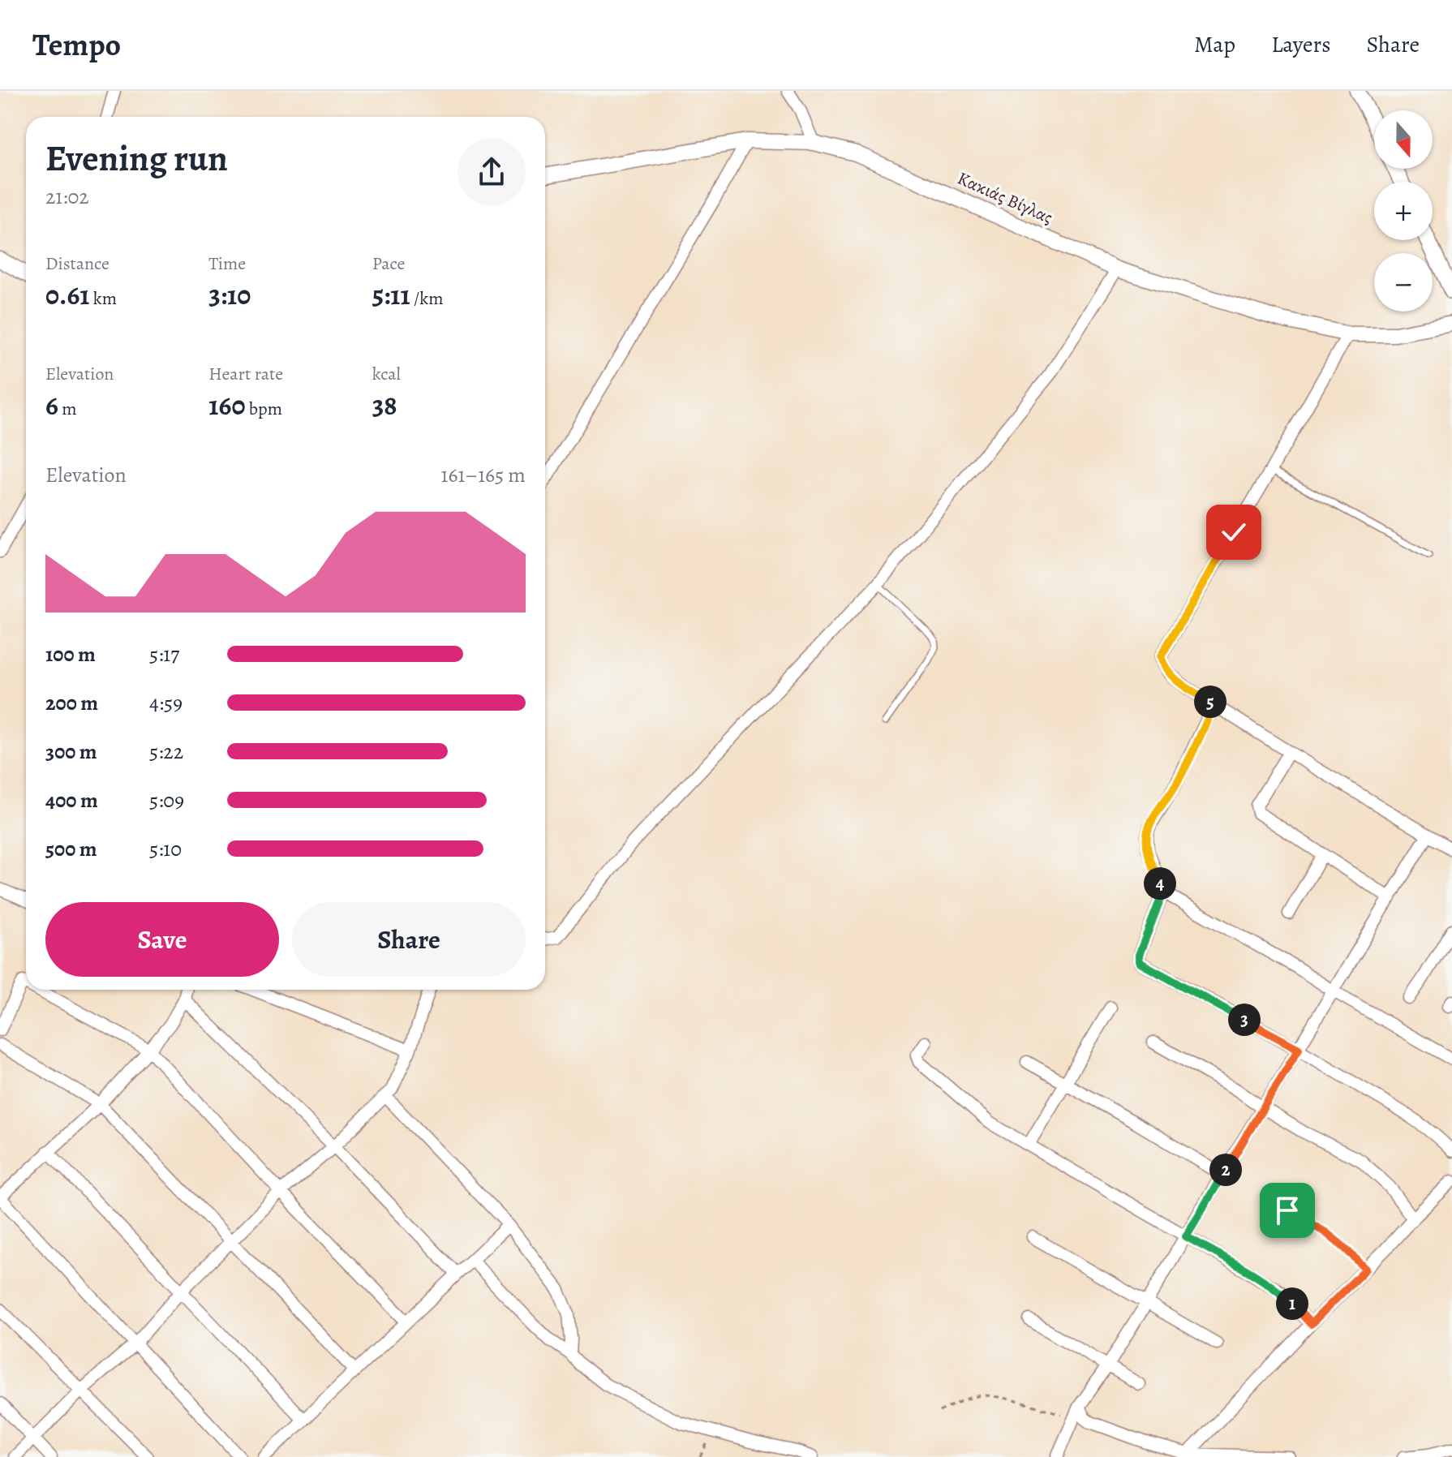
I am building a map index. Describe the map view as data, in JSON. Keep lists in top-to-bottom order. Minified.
{"streets":{"street":["Κακιάς Βίγλας"]},"north":"bottom","page":{"header":"Tempo","nav":["Map","Layers","Share"],"map_buttons":["+","−"],"heading":["Evening run","21:02"],"stats":[["Distance","0.61 km"],["Time","3:10"],["Pace","5:11 /km"],["Elevation","6 m"],["Heart rate","160 bpm"],["kcal","38"]],"chart":["Elevation","161–165 m"],"list":[{"name":"100 m","note":"5:17"},{"name":"200 m","note":"4:59"},{"name":"300 m","note":"5:22"},{"name":"400 m","note":"5:09"},{"name":"500 m","note":"5:10"}],"pins":["5","4","3","2","1"],"buttons":["Save","Share"]}}
